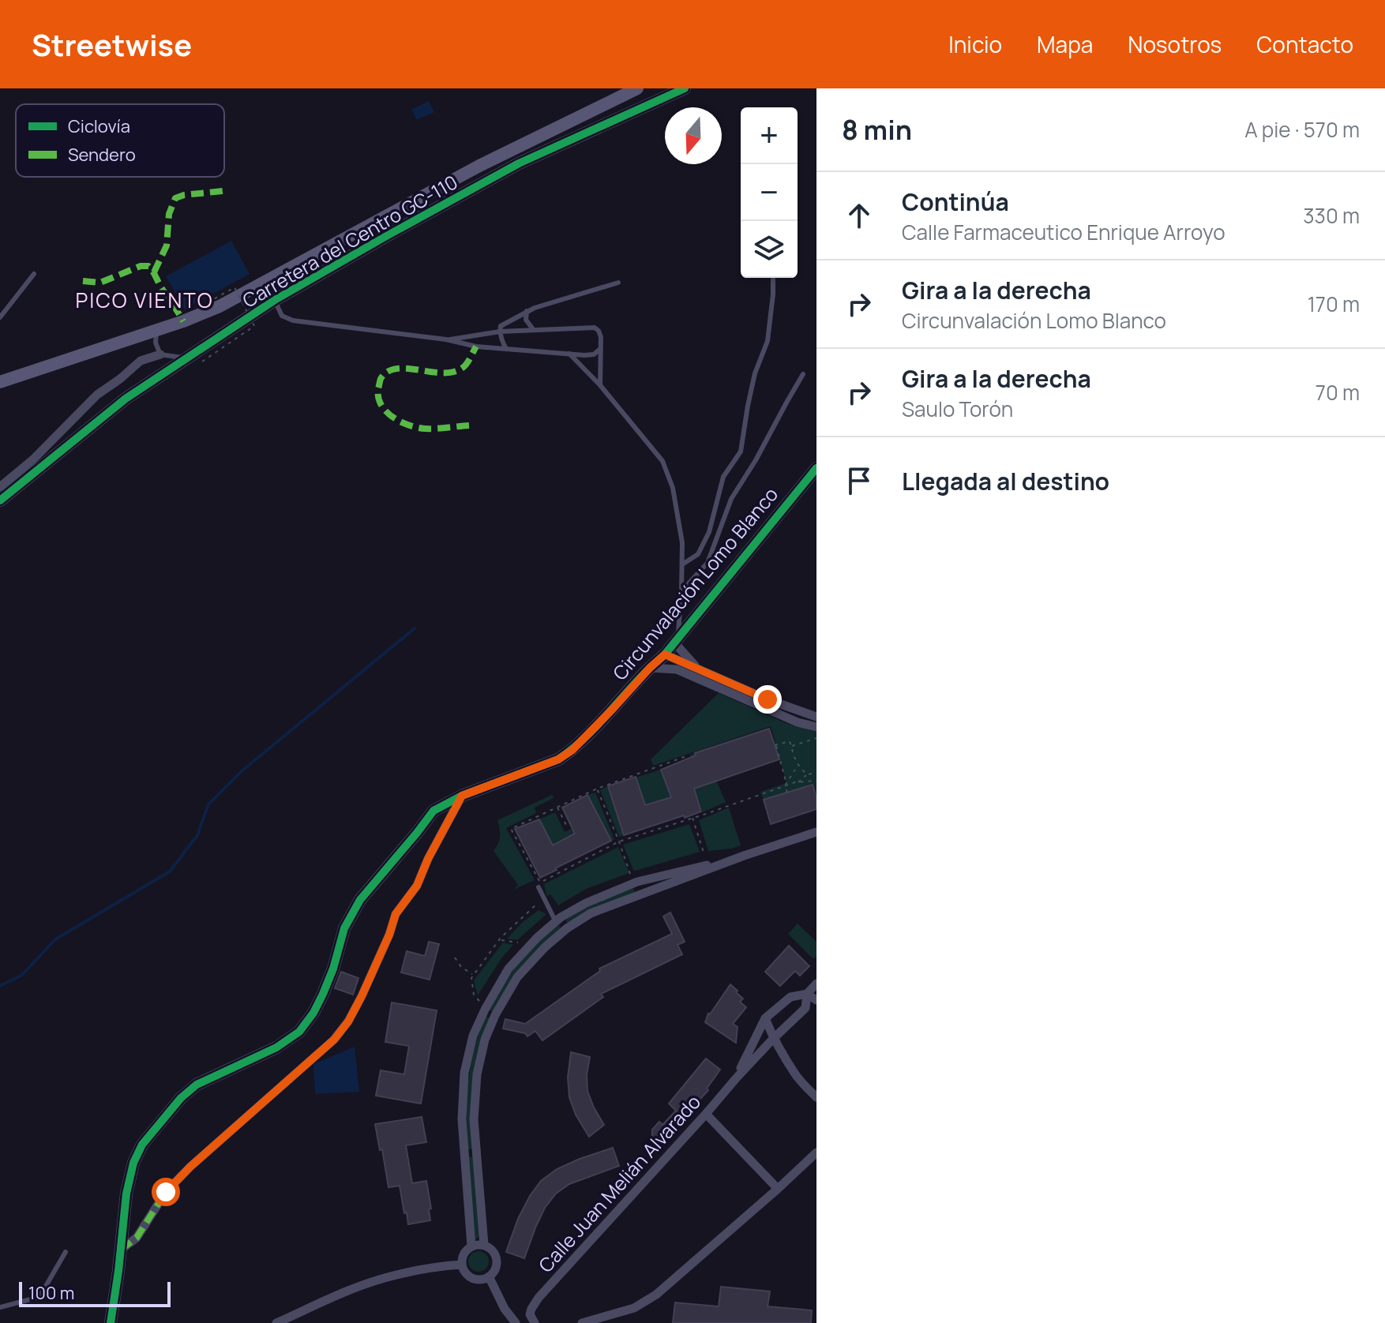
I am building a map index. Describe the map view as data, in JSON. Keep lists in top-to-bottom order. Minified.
{"streets":{"main road":["Carretera del Centro GC-110","Circunvalación Lomo Blanco"],"street":["Calle Juan Melián Alvarado"]},"districts":["PICO VIENTO"],"legend":["Ciclovía","Sendero"],"scale_bar":"100 m","north":"bottom","page":{"header":"Streetwise","nav":["Inicio","Mapa","Nosotros","Contacto"],"heading":["8 min","A pie · 570 m"],"map_buttons":["+","−"],"list":[["Continúa","Calle Farmaceutico Enrique Arroyo","330 m"],["Gira a la derecha","Circunvalación Lomo Blanco","170 m"],["Gira a la derecha","Saulo Torón","70 m"],"Llegada al destino"],"scale":"100 m"}}
